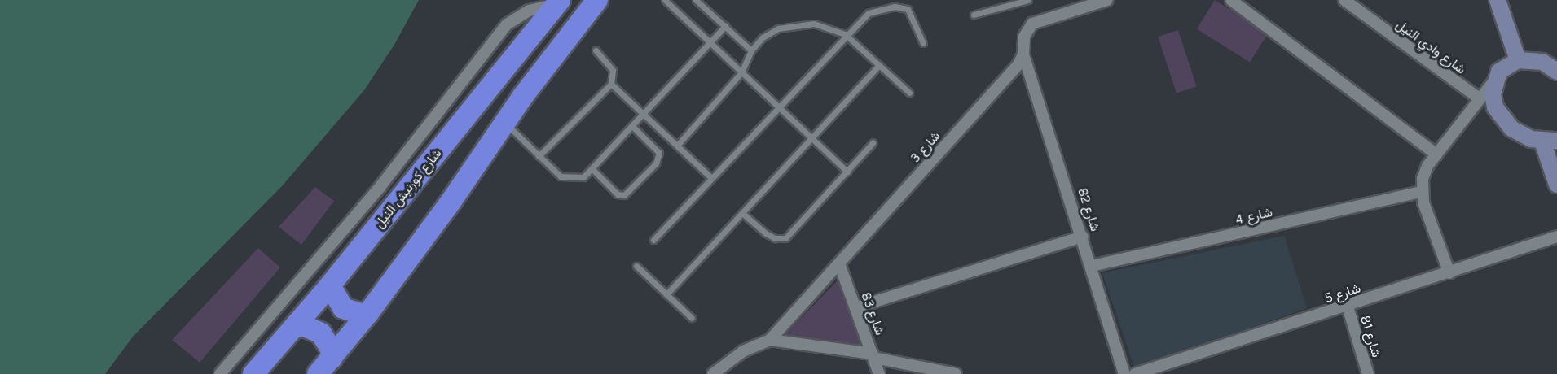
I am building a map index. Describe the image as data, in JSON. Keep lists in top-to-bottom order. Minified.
{"streets":{"highway":["شارع كورنيش النيل"],"street":["شارع وادي النيل","شارع 3","شارع 82","شارع 4","شارع 5","شارع 83","شارع 81"]},"crossings":[["شارع 3","شارع 82"],["شارع 3","شارع 83"],["شارع 82","شارع 4"],["شارع 5","شارع 81"]]}
